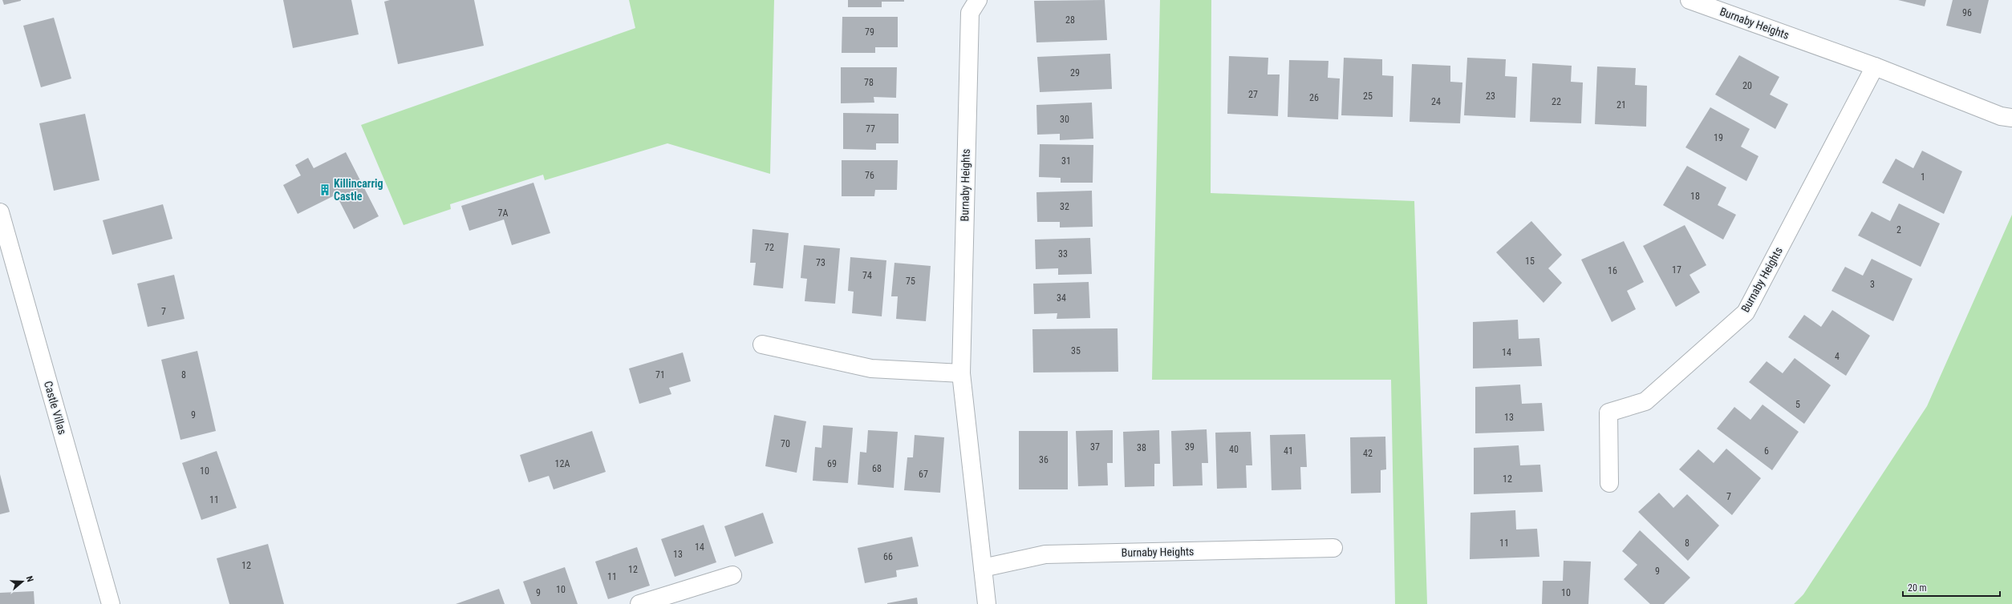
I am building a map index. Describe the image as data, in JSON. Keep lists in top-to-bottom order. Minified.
{"streets":{"street":["Burnaby Heights","Castle Villas"]},"places":{"building":["Killincarrig Castle"]},"house_numbers":["96","28","79","29","78","20","27","25","23","26","24","22","21","30","77","19","31","76","1","18","32","7A","2","72","33","15","73","17","16","74","75","3","34","7","35","14","4","8","71","5","9","13","70","37","39","38","40","41","6","42","36","12A","69","68","10","67","12","7","11","11","8","14","13","66","12","12","9","11","10","9","10"],"scale_bar":"20 m","north":"right"}
